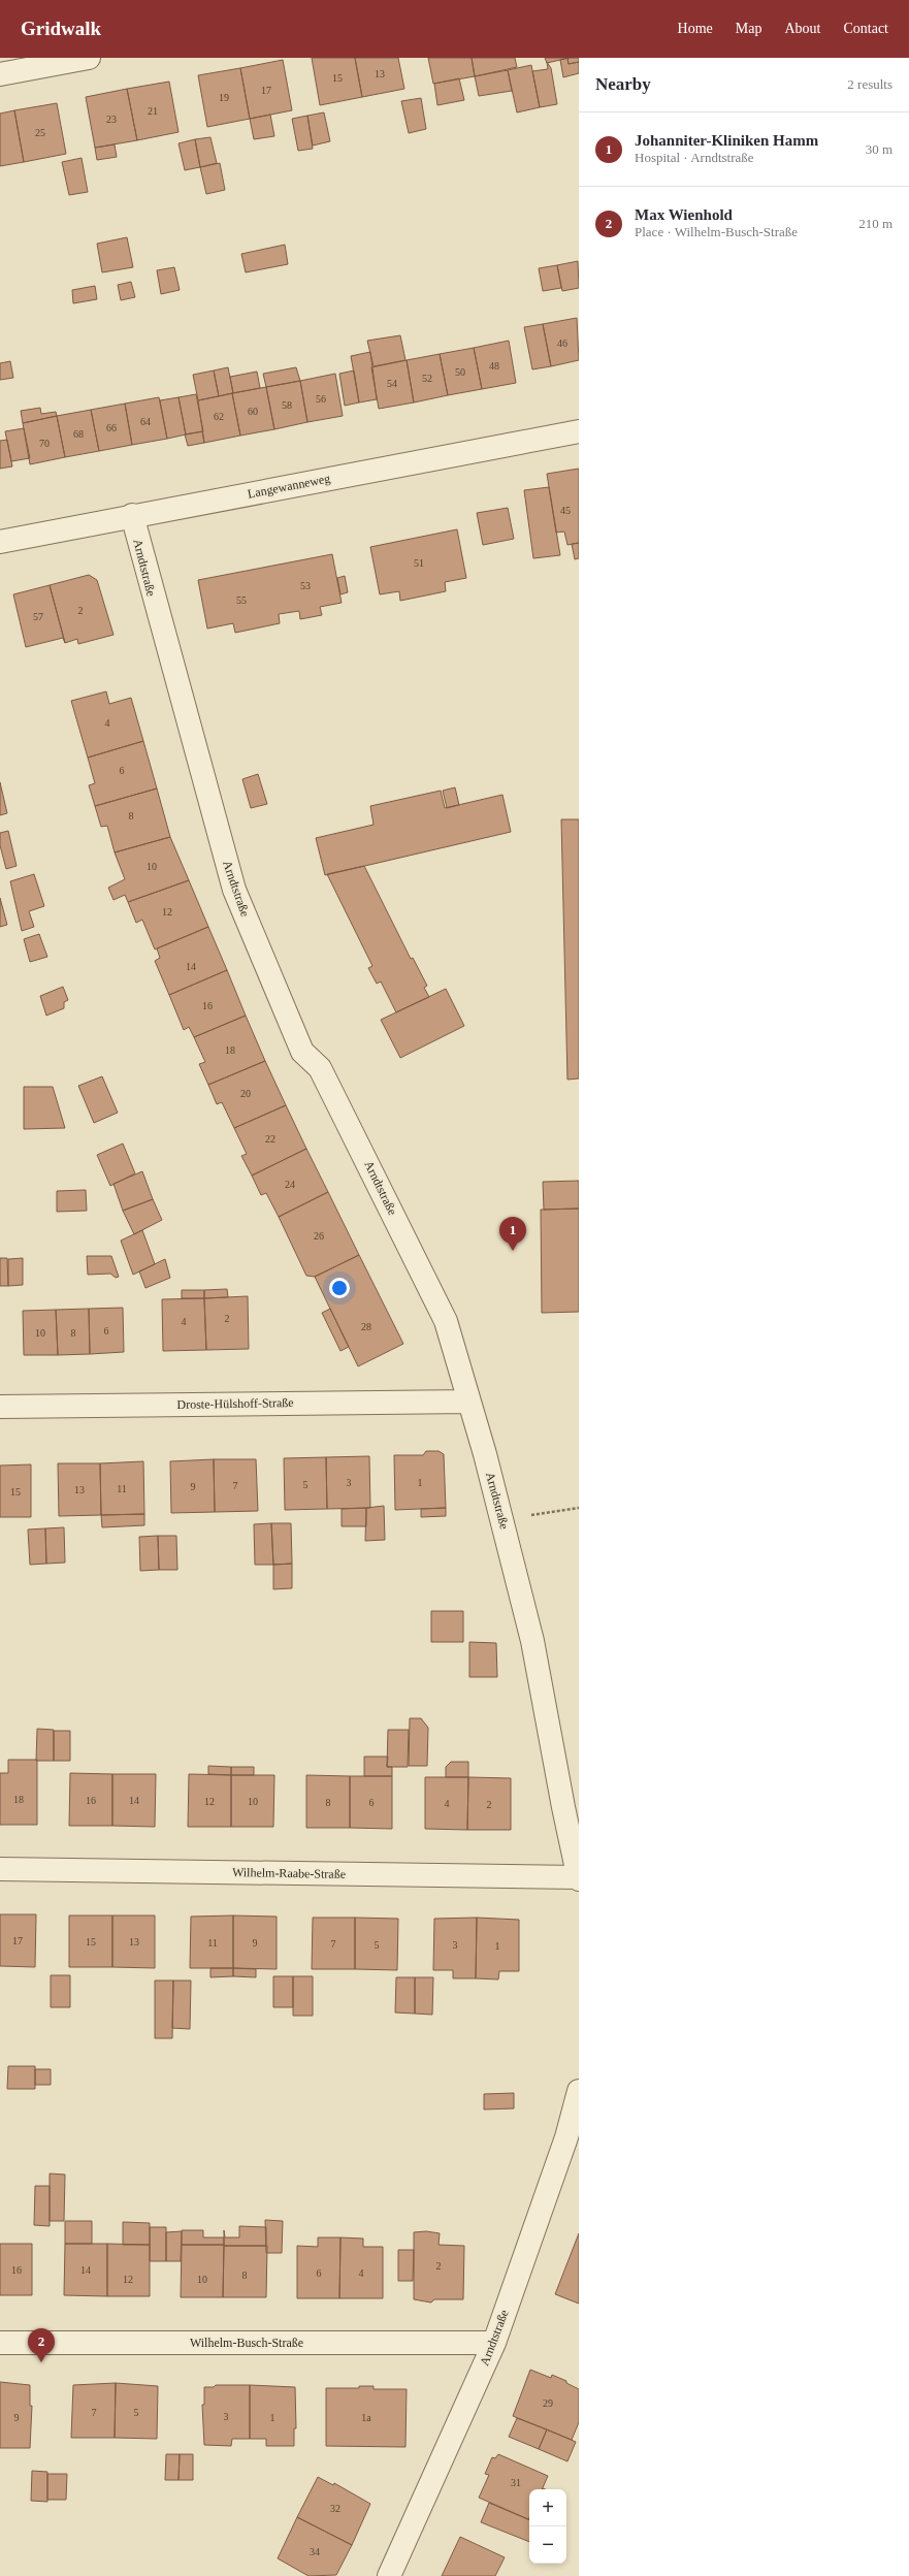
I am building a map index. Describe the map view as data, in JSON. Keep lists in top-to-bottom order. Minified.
{"streets":{"street":["Langewanneweg","Arndtstraße","Droste-Hülshoff-Straße","Wilhelm-Raabe-Straße","Wilhelm-Busch-Straße"]},"crossings":[["Langewanneweg","Arndtstraße"],["Arndtstraße","Droste-Hülshoff-Straße"],["Arndtstraße","Wilhelm-Raabe-Straße"],["Arndtstraße","Wilhelm-Busch-Straße"]],"house_numbers":["13","15","17","19","21","23","25","46","48","50","52","54","56","58","60","62","64","66","68","70","45","51","53","55","2","57","4","6","8","10","12","14","16","18","20","22","24","26","2","4","28","6","10","8","3","1","5","7","9","11","13","15","18","16","14","12","10","8","6","4","2","17","15","13","11","9","7","5","3","1","2","16","14","6","4","8","12","10","29","7","5","3","9","1","1a","31","32","34"],"page":{"header":"Gridwalk","nav":["Home","Map","About","Contact"],"heading":["Nearby","2 results"],"list":[{"mark":"1","name":"Johanniter-Kliniken Hamm","note":"Hospital · Arndtstraße","value":"30 m"},{"mark":"2","name":"Max Wienhold","note":"Place · Wilhelm-Busch-Straße","value":"210 m"}],"pins":["1","2"],"map_buttons":["+","−"]}}
